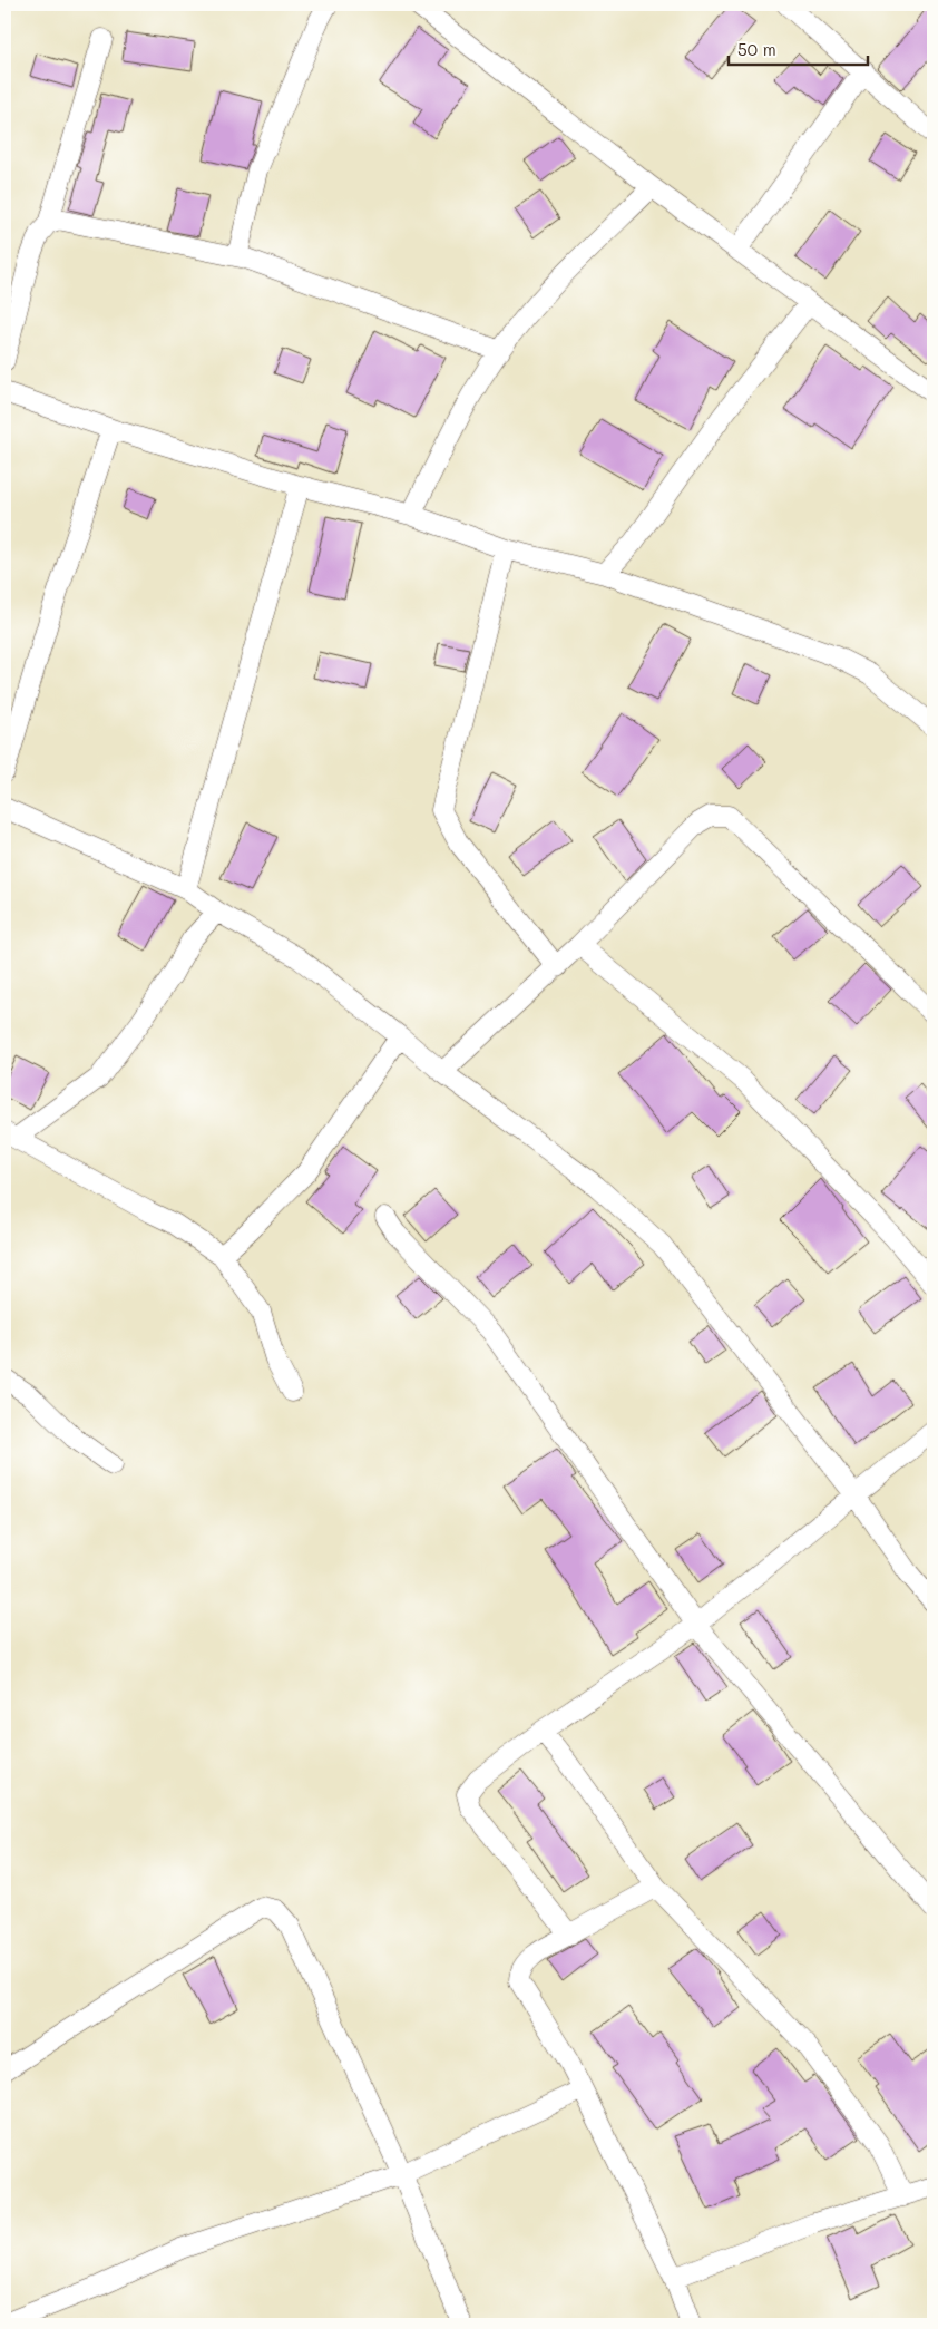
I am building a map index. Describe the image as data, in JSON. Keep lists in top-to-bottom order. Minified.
{"scale_bar":"50 m"}
